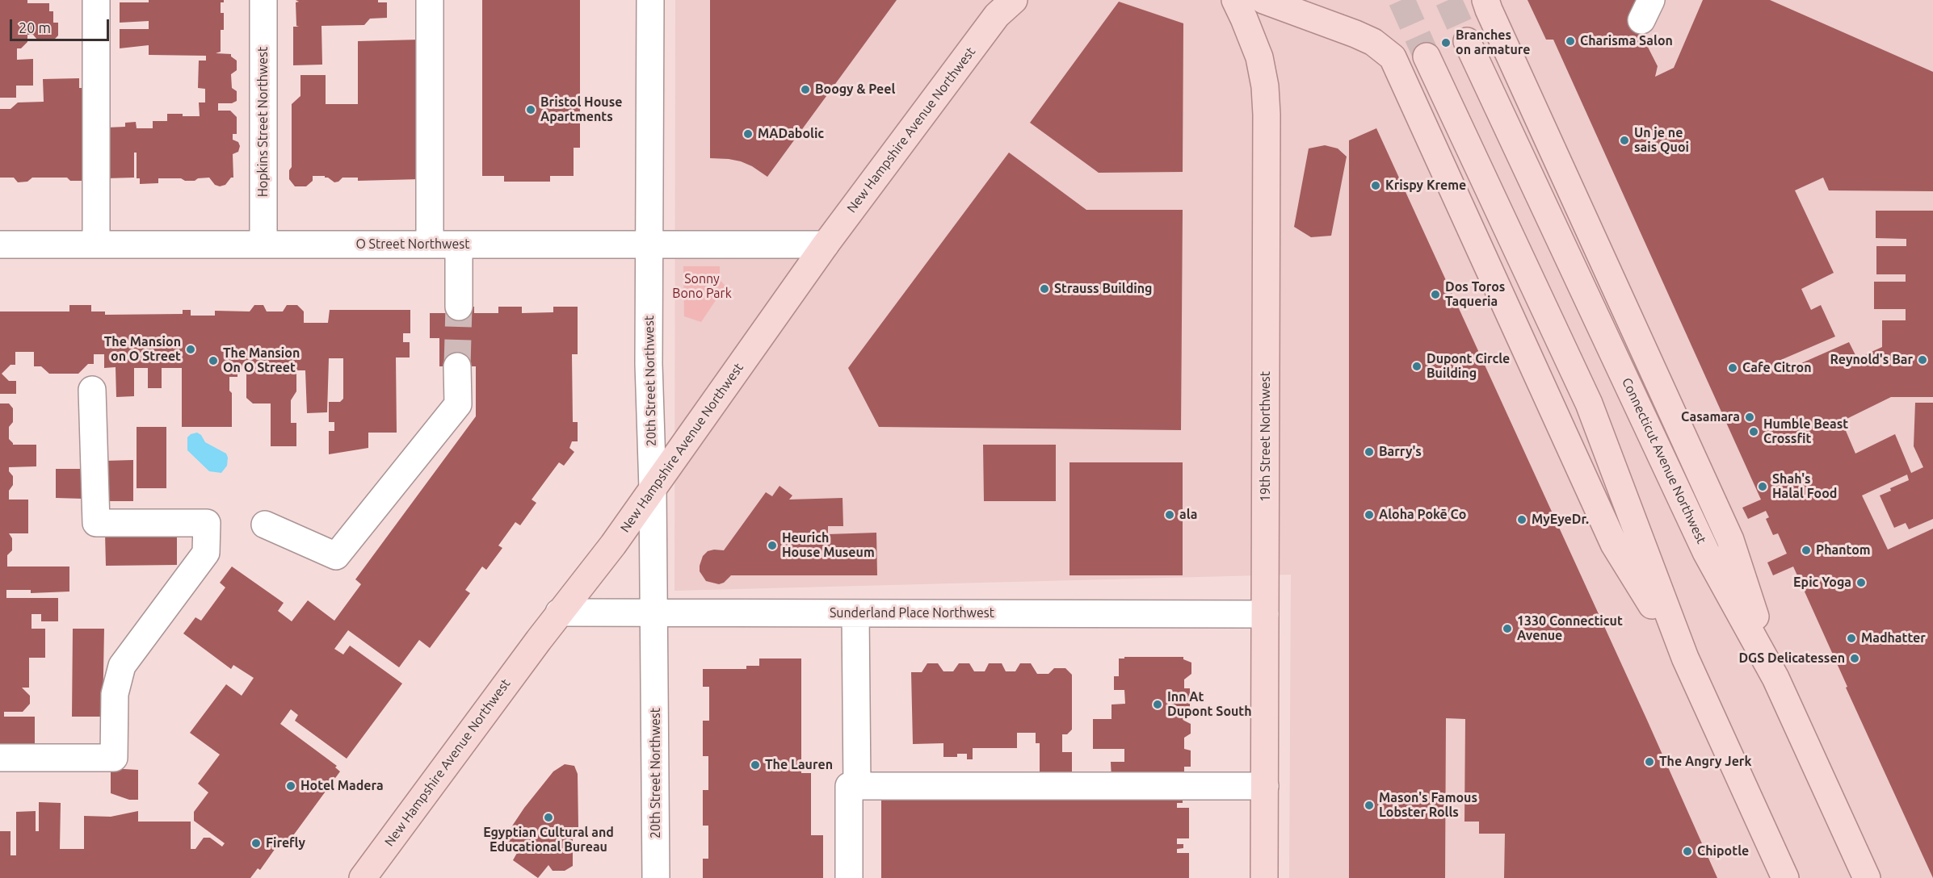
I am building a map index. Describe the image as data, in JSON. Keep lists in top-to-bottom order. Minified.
{"streets":{"main road":["New Hampshire Avenue Northwest","19th Street Northwest","Connecticut Avenue Northwest"],"street":["Hopkins Street Northwest","O Street Northwest","20th Street Northwest","Sunderland Place Northwest"]},"crossings":[["Hopkins Street Northwest","O Street Northwest"],["New Hampshire Avenue Northwest","O Street Northwest"],["New Hampshire Avenue Northwest","20th Street Northwest"],["New Hampshire Avenue Northwest","Sunderland Place Northwest"],["O Street Northwest","20th Street Northwest"],["20th Street Northwest","Sunderland Place Northwest"],["19th Street Northwest","Sunderland Place Northwest"]],"parks":["Sonny Bono Park"],"places":["Charisma Salon","Branches on armature","Boogy & Peel","Bristol House Apartments","MADabolic","Un je ne sais Quoi","Krispy Kreme","Strauss Building","Dos Toros Taqueria","The Mansion on O Street","Reynold's Bar","The Mansion On O Street","Dupont Circle Building","Cafe Citron","Casamara","Humble Beast Crossfit","Barry's","Shah's Halal Food","ala","Aloha Pokē Co","MyEyeDr.","Heurich House Museum","Phantom","Epic Yoga","1330 Connecticut Avenue","Madhatter","DGS Delicatessen","Inn At Dupont South","The Angry Jerk","The Lauren","Hotel Madera","Mason's Famous Lobster Rolls","Egyptian Cultural and Educational Bureau","Firefly","Chipotle"],"scale_bar":"20 m"}
